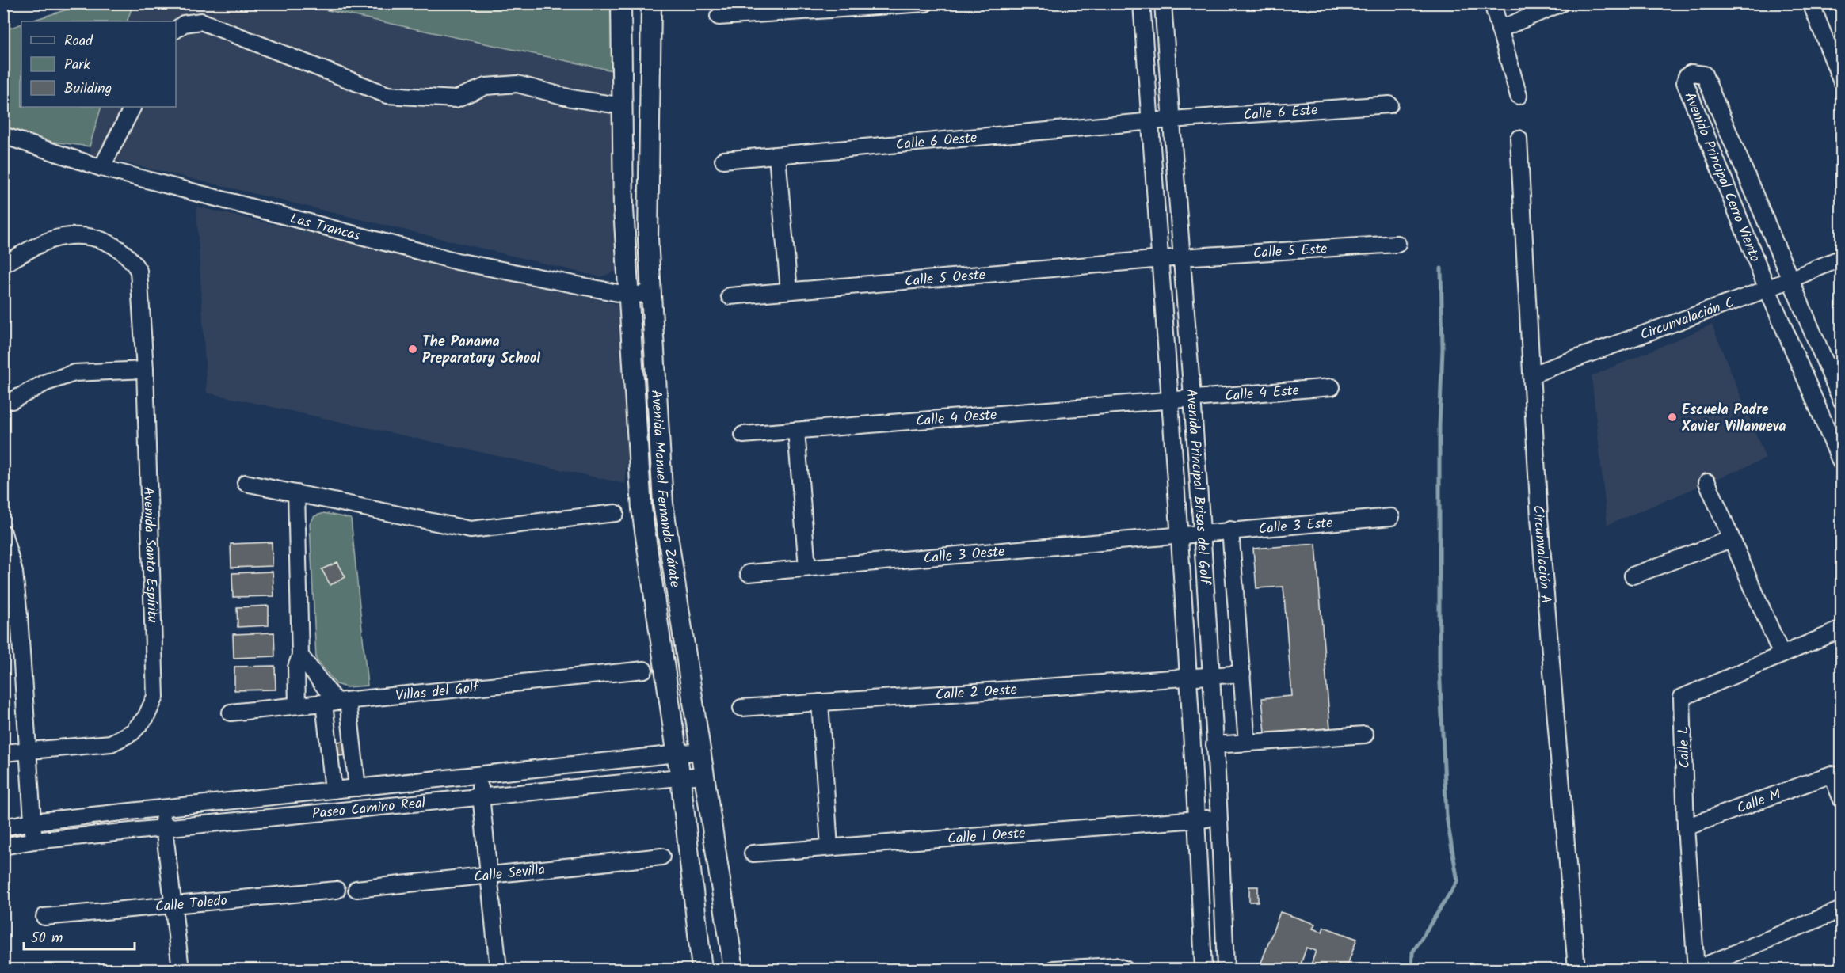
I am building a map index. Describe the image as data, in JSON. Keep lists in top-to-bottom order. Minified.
{"streets":{"main road":["Avenida Manuel Fernando Zárate"],"street":["Calle 6 Este","Calle 6 Oeste","Avenida Principal Cerro Viento","Las Trancas","Calle 5 Este","Calle 5 Oeste","Circunvalación C","Calle 4 Este","Calle 4 Oeste","Avenida Principal Brisas del Golf","Calle 3 Este","Avenida Santo Espíritu","Calle 3 Oeste","Circunvalación A","Villas del Golf","Calle 2 Oeste","Calle L","Calle M","Paseo Camino Real","Calle 1 Oeste","Calle Sevilla","Calle Toledo"]},"crossings":[["Calle 6 Este","Calle 6 Oeste"],["Calle 6 Este","Avenida Principal Brisas del Golf"],["Calle 6 Oeste","Avenida Principal Brisas del Golf"],["Avenida Principal Cerro Viento","Circunvalación C"],["Las Trancas","Avenida Manuel Fernando Zárate"],["Calle 5 Este","Calle 5 Oeste"],["Calle 5 Este","Avenida Principal Brisas del Golf"],["Calle 5 Oeste","Avenida Principal Brisas del Golf"],["Circunvalación C","Circunvalación A"],["Calle 4 Este","Calle 4 Oeste"],["Calle 4 Este","Avenida Principal Brisas del Golf"],["Calle 4 Oeste","Avenida Principal Brisas del Golf"],["Avenida Principal Brisas del Golf","Calle 3 Este"],["Avenida Principal Brisas del Golf","Calle 3 Oeste"],["Avenida Principal Brisas del Golf","Calle 2 Oeste"],["Avenida Principal Brisas del Golf","Calle 1 Oeste"],["Avenida Manuel Fernando Zárate","Paseo Camino Real"],["Calle 3 Este","Calle 3 Oeste"],["Calle L","Calle M"]],"places":["The Panama Preparatory School","Escuela Padre Xavier Villanueva"],"legend":["Road","Park","Building"],"scale_bar":"50 m"}
